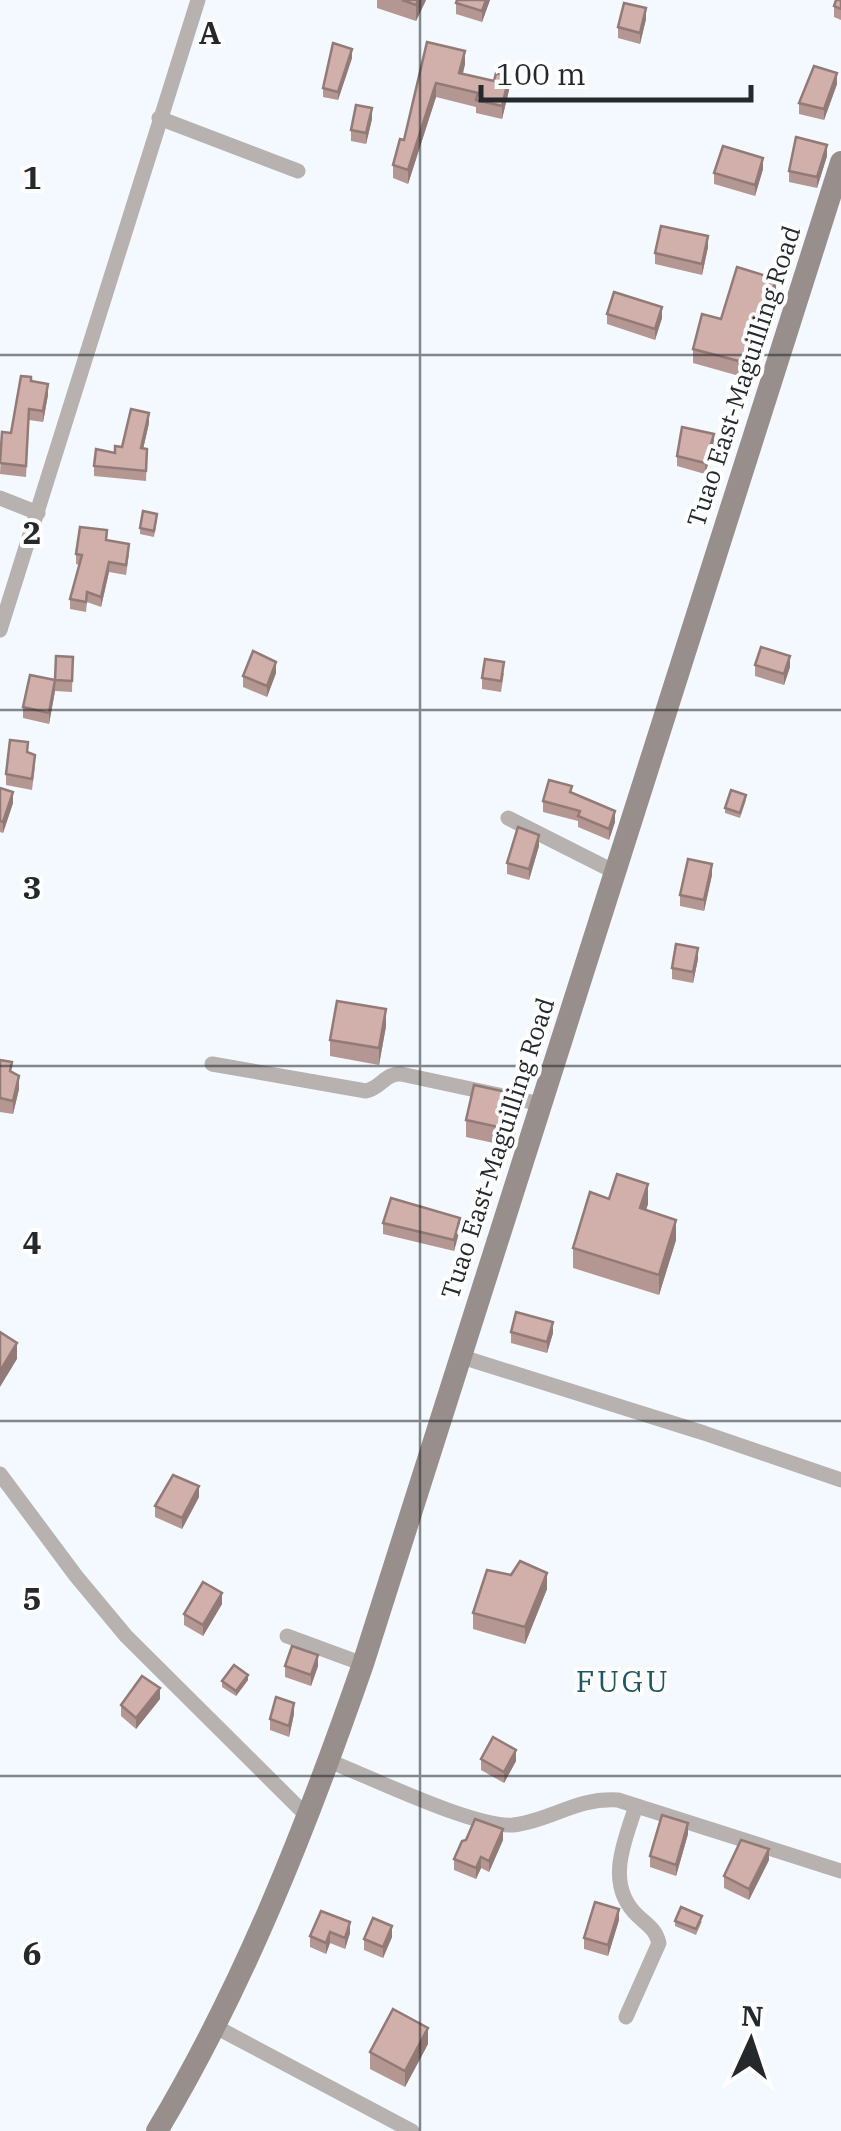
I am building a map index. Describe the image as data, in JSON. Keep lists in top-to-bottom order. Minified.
{"streets":{"main road":["Tuao East-Maguilling Road"]},"districts":["FUGU"],"scale_bar":"100 m","north":"top","grid":{"columns":["A"],"rows":["1","2","3","4","5","6"]}}
